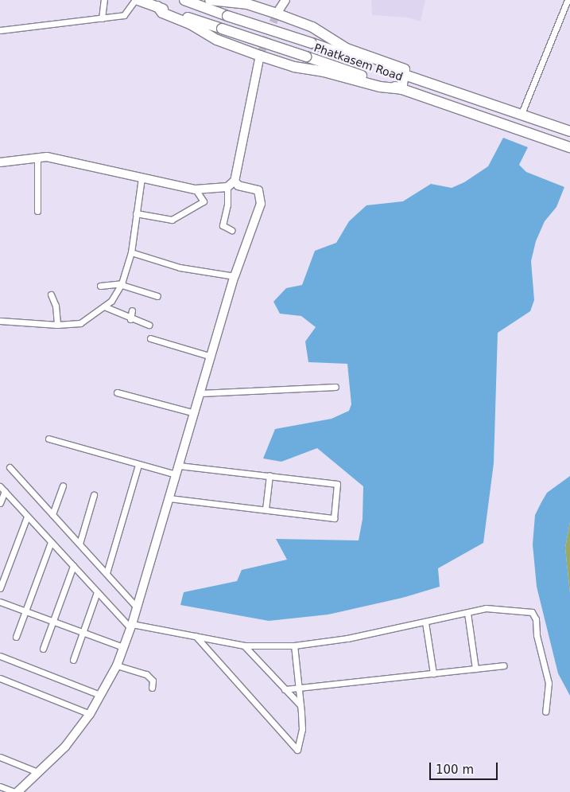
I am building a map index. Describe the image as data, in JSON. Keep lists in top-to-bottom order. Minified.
{"streets":{"highway":["Phatkasem Road"]},"scale_bar":"100 m"}
